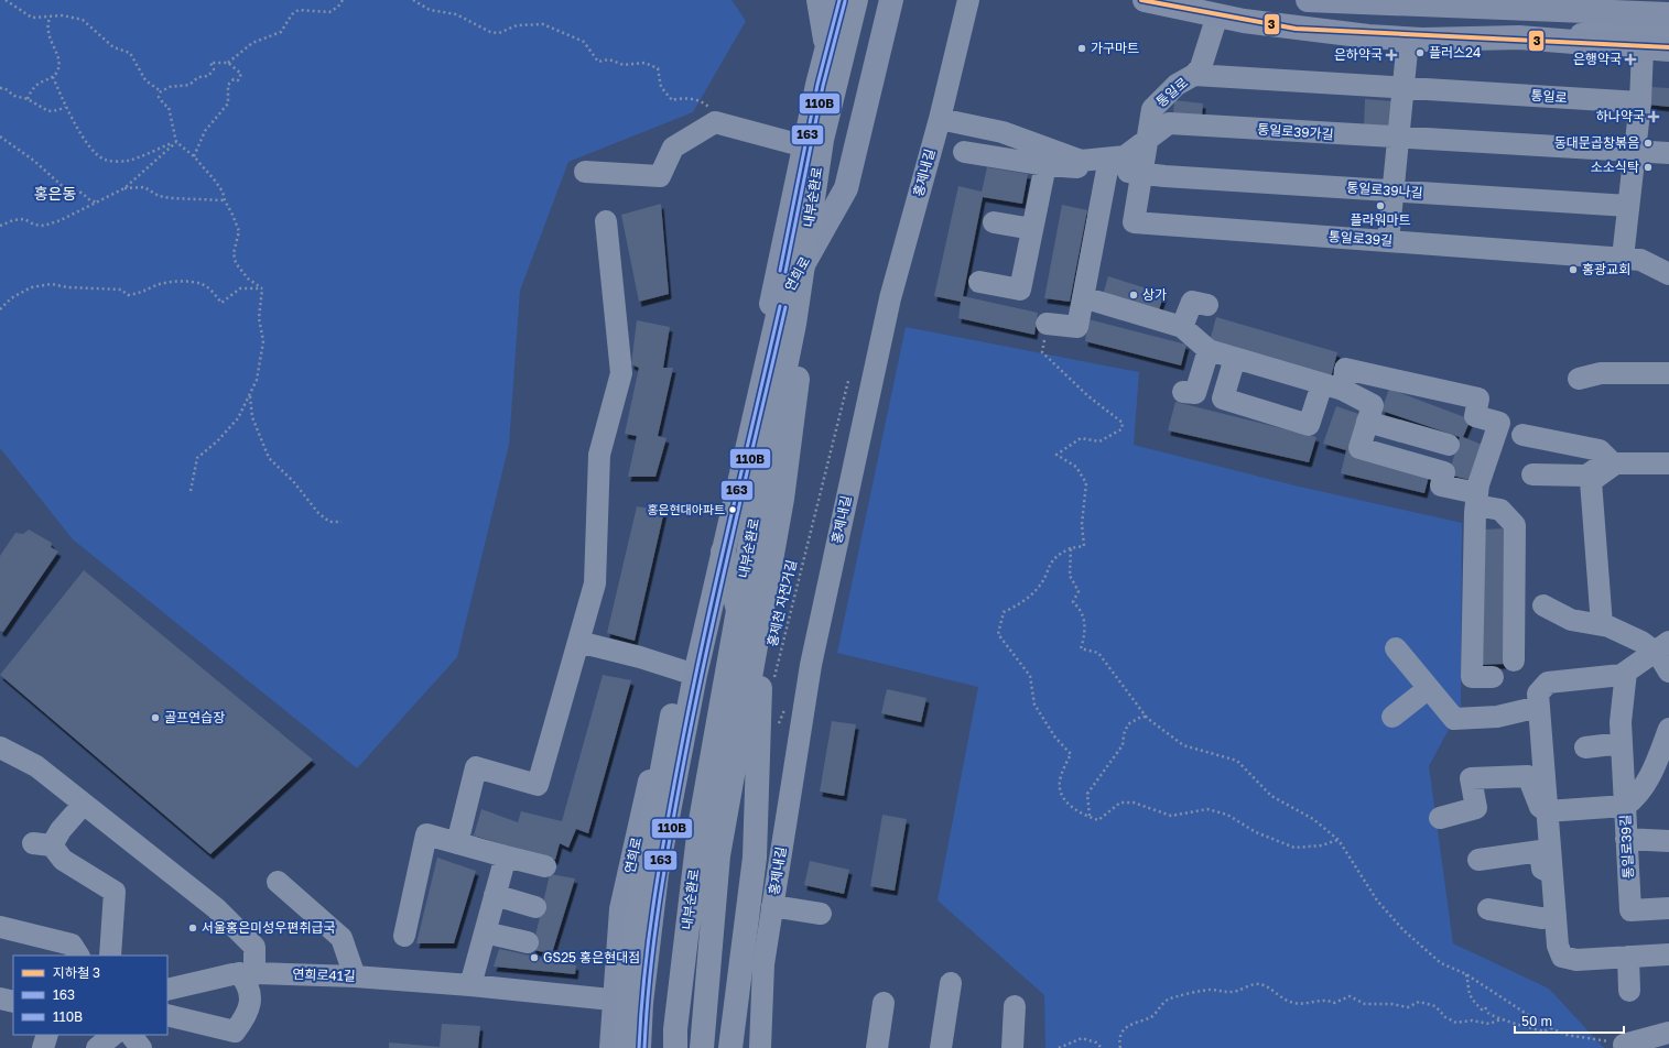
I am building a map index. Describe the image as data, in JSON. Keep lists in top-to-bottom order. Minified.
{"streets":{"highway":["내부순환로"],"main road":["연희로"],"street":["통일로","통일로39가길","홍제내길","통일로39나길","통일로39길","연희로41길"],"path":["홍제천 자전거길"]},"crossings":[["통일로","통일로39가길"],["통일로39가길","통일로39나길"],["통일로39가길","통일로39길"],["통일로39나길","통일로39길"],["연희로","연희로41길"]],"districts":["홍은동"],"places":{"other":["가구마트","플러스24","동대문곱창볶음","소소식탁","플라워마트","홍광교회","상가","홍은현대아파트","골프연습장","서울홍은미성우편취급국","GS25 홍은현대점"],"health":["은하약국","은행약국","하나약국"]},"lines":["metro line 3","transit line 163","transit line 110B"],"legend":["지하철 3","163","110B"],"scale_bar":"50 m"}
